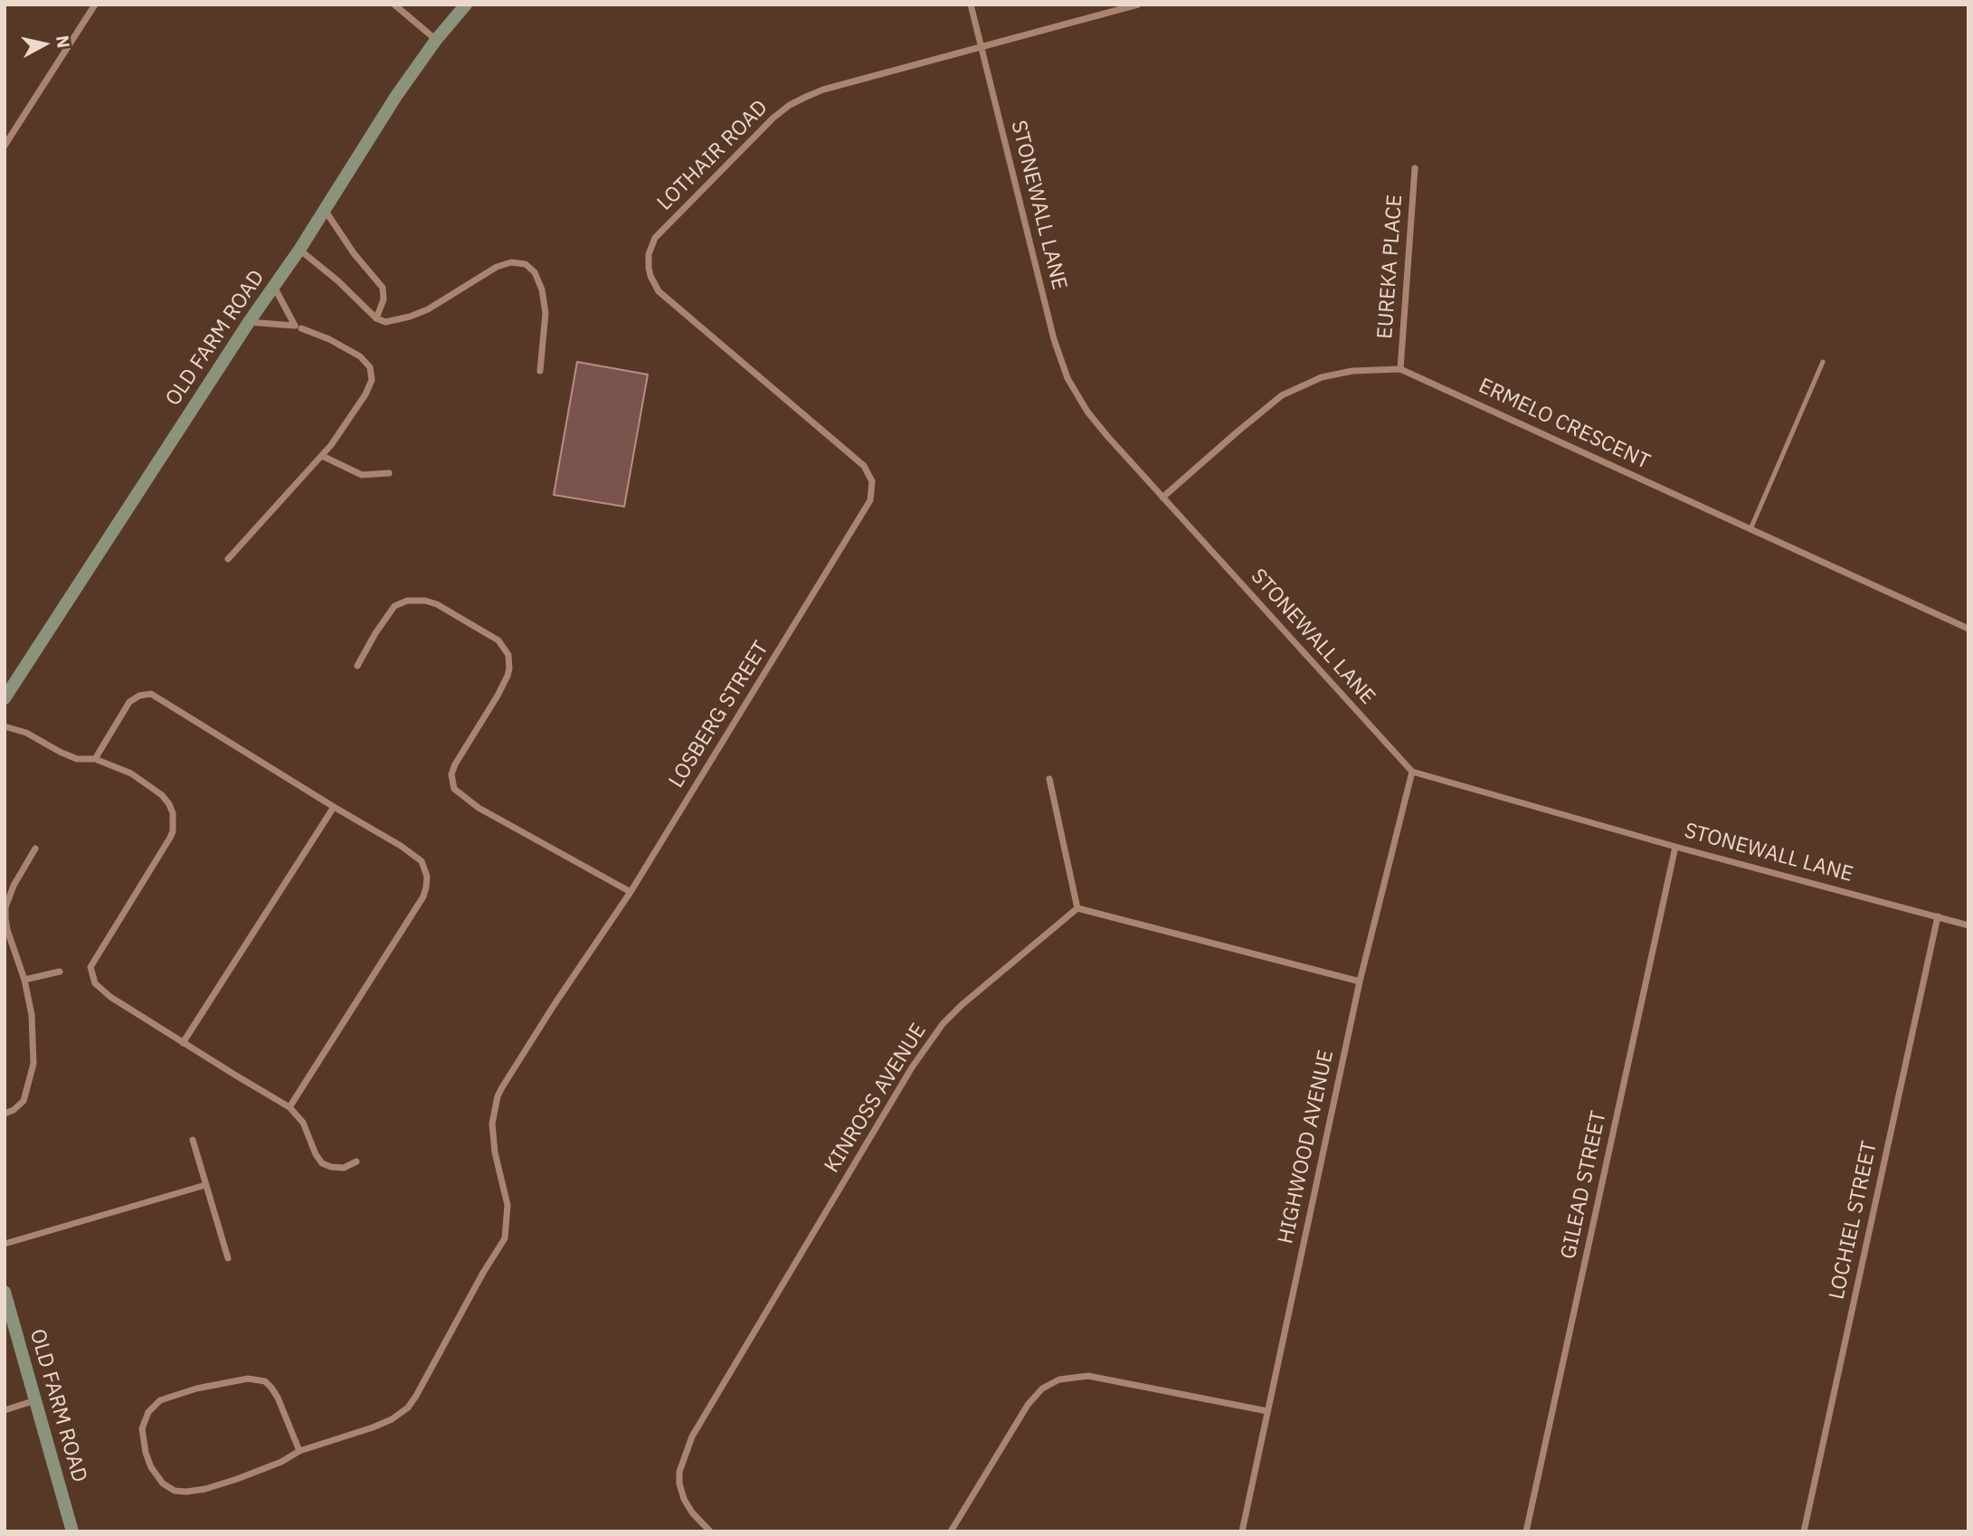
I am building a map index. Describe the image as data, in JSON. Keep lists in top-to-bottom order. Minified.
{"streets":{"street":["LOTHAIR ROAD","STONEWALL LANE","EUREKA PLACE","OLD FARM ROAD","ERMELO CRESCENT","LOSBERG STREET","KINROSS AVENUE","HIGHWOOD AVENUE","GILEAD STREET","LOCHIEL STREET"]},"crossings":[["LOTHAIR ROAD","STONEWALL LANE"],["LOTHAIR ROAD","LOSBERG STREET"],["STONEWALL LANE","ERMELO CRESCENT"],["STONEWALL LANE","HIGHWOOD AVENUE"],["STONEWALL LANE","GILEAD STREET"],["STONEWALL LANE","LOCHIEL STREET"],["EUREKA PLACE","ERMELO CRESCENT"]],"north":"right"}
